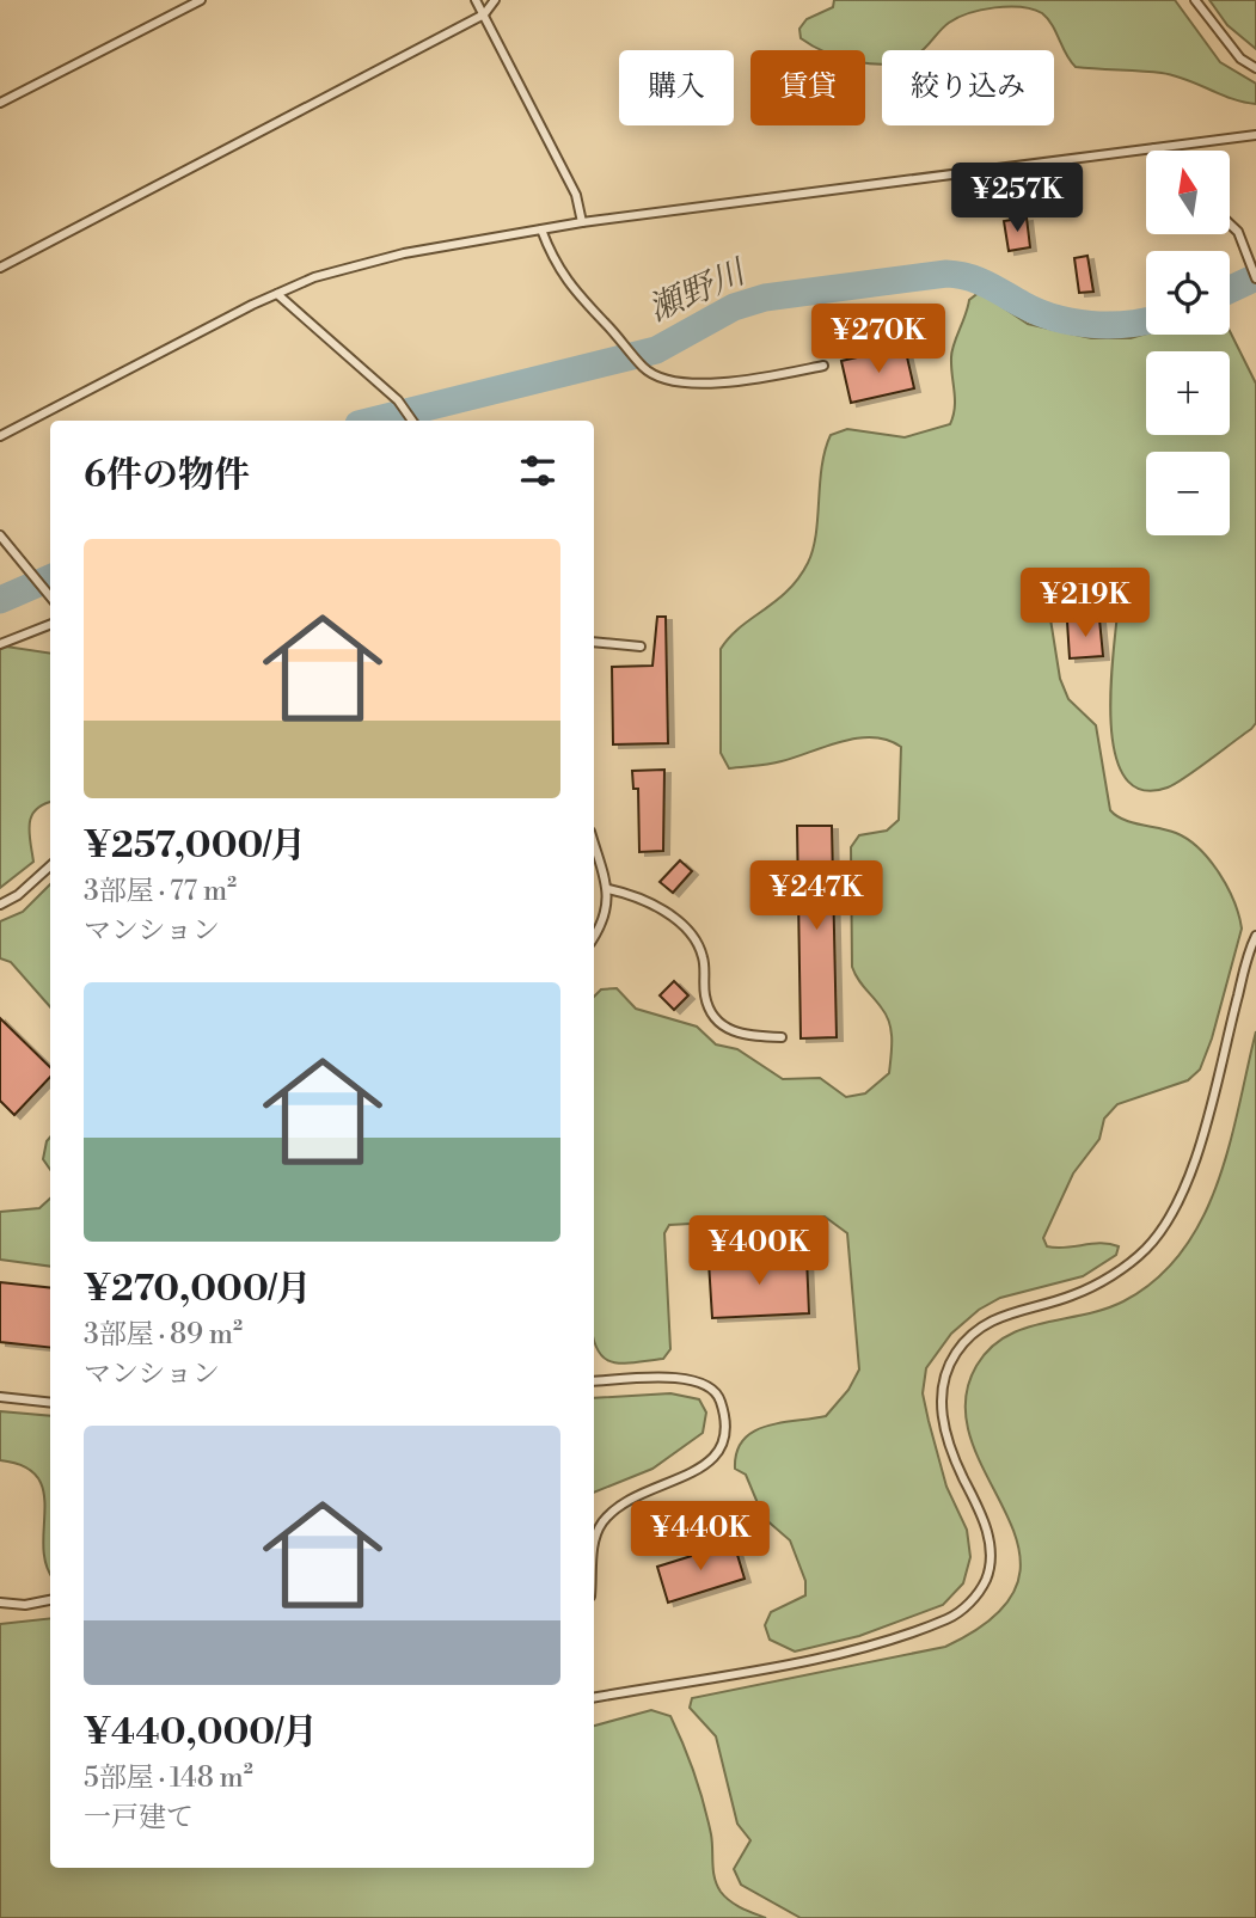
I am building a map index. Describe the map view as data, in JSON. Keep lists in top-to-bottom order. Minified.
{"water":["瀬野川"],"north":"top","page":{"chip":["購入","賃貸","絞り込み"],"map_buttons":["+","−"],"price":["¥257K","¥270K","¥219K","¥247K","¥400K","¥440K"],"heading":"6件の物件","list":[{"name":"¥257,000/月","note":"3部屋 · 77 m² · マンション"},{"name":"¥270,000/月","note":"3部屋 · 89 m² · マンション"},{"name":"¥440,000/月","note":"5部屋 · 148 m² · 一戸建て"}]}}
